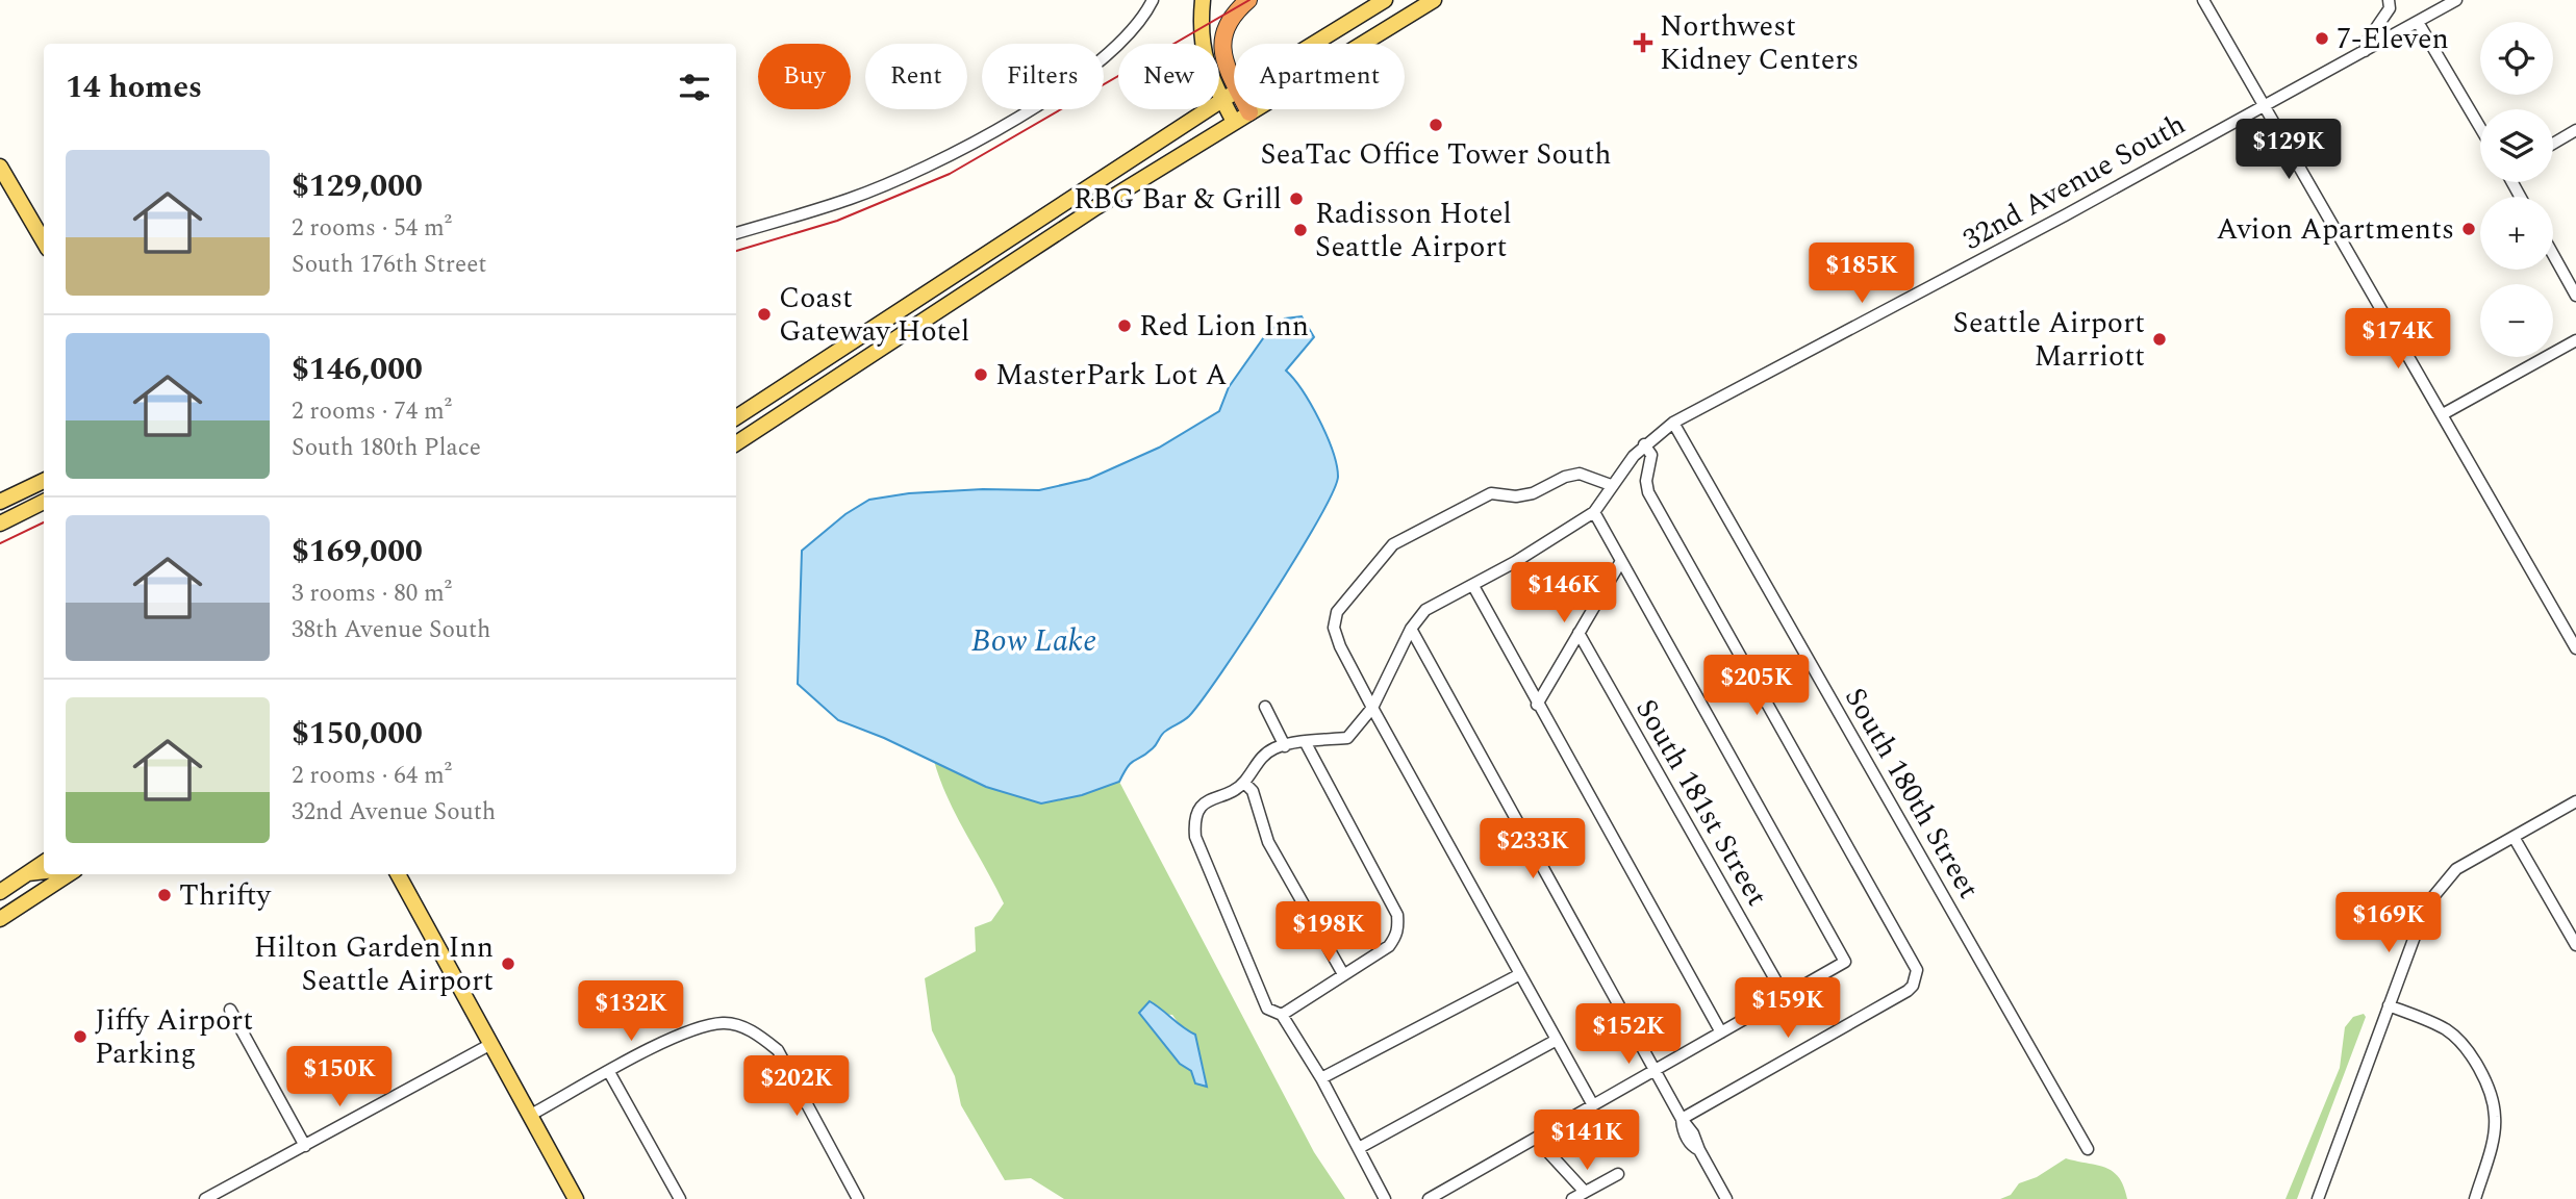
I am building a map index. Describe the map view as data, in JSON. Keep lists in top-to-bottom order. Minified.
{"streets":{"street":["32nd Avenue South","South 180th Street","South 181st Street"]},"crossings":[["32nd Avenue South","South 180th Street"]],"water":["Bow Lake"],"places":{"other":["7-Eleven","SeaTac Office Tower South","RBG Bar & Grill","Avion Apartments","Radisson Hotel Seattle Airport","Coast Gateway Hotel","Red Lion Inn","Seattle Airport Marriott","MasterPark Lot A","Thrifty","Hilton Garden Inn Seattle Airport","Jiffy Airport Parking"],"health":["Northwest Kidney Centers"]},"page":{"map_buttons":["+","−"],"chip":["Buy","Rent","Filters","New","Apartment"],"heading":"14 homes","price":["$129K","$185K","$174K","$146K","$205K","$233K","$169K","$198K","$159K","$132K","$152K","$150K","$202K","$141K"],"list":[{"name":"$129,000","note":"2 rooms · 54 m² · South 176th Street"},{"name":"$146,000","note":"2 rooms · 74 m² · South 180th Place"},{"name":"$169,000","note":"3 rooms · 80 m² · 38th Avenue South"},{"name":"$150,000","note":"2 rooms · 64 m² · 32nd Avenue South"}]}}
